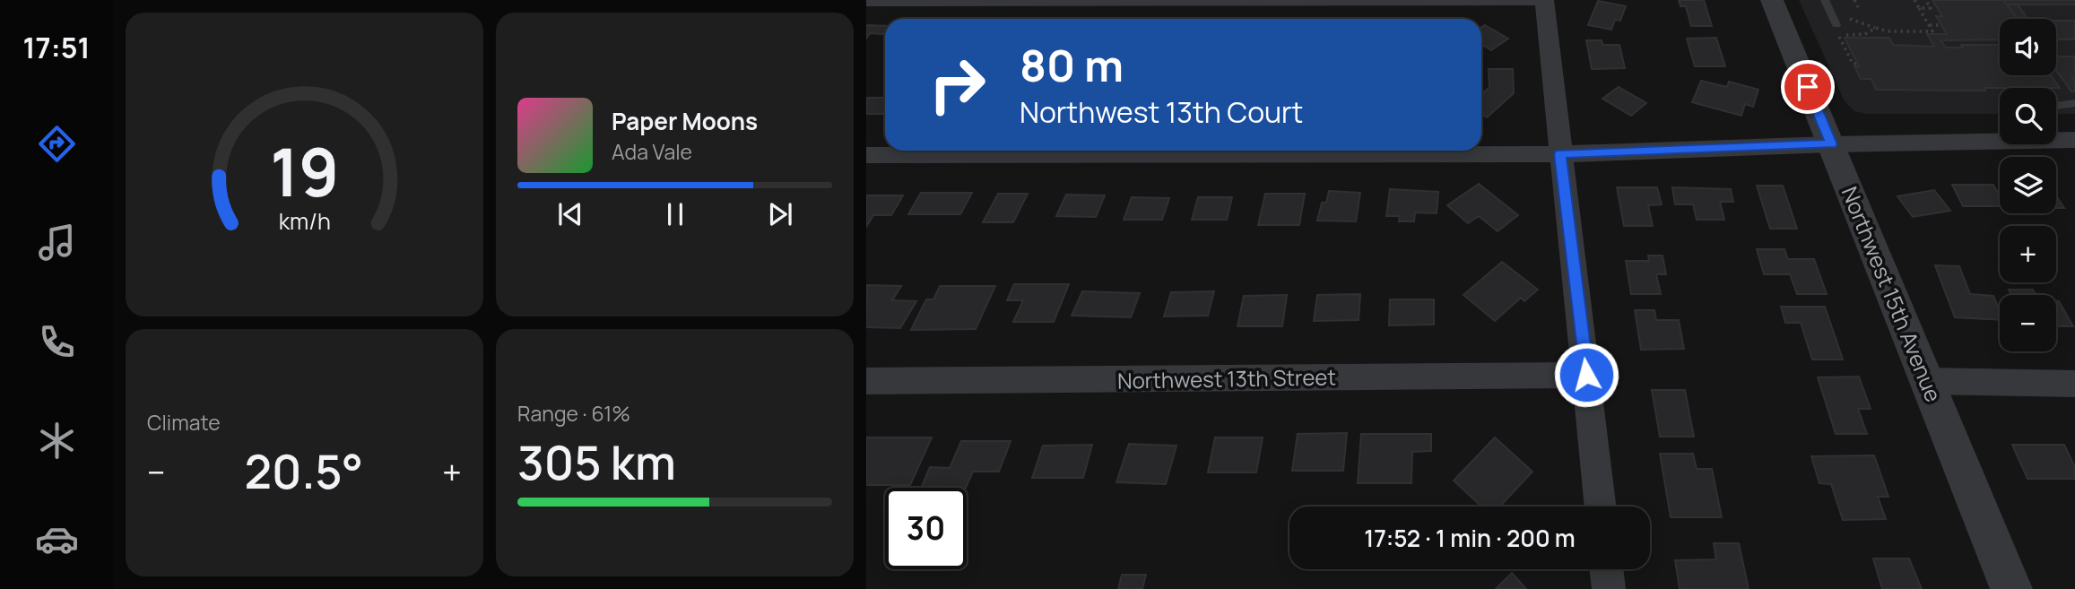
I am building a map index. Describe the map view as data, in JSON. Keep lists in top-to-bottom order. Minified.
{"streets":{"street":["Northwest 15th Avenue","Northwest 13th Street"]},"page":{"tabs":"17:51","map_buttons":["+","−"],"turn":["80 m","Northwest 13th Court"],"song":["Paper Moons","Ada Vale"],"tile":["Climate",["Range · 61%","305 km"]],"heat":["−","20.5°","+"],"limit":"30","trip":"17:52 · 1 min · 200 m","gauge":["19","km/h"]}}
